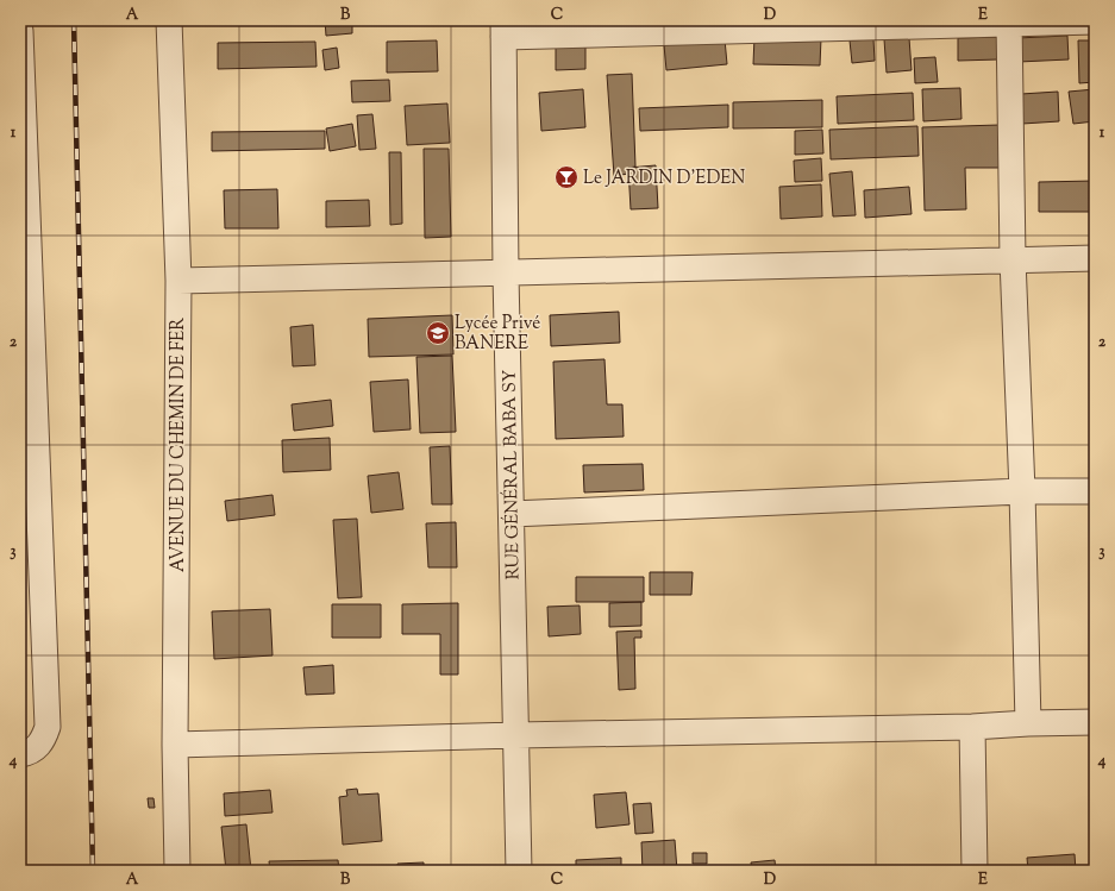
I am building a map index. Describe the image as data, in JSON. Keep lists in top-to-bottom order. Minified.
{"streets":{"street":["AVENUE DU CHEMIN DE FER","RUE GÉNÉRAL BABA SY"]},"places":{"bar":["Le JARDIN D'EDEN"],"school or university":["Lycée Privé BANERE"]},"grid":{"columns":["A","B","C","D","E"],"rows":["1","2","3","4"]}}
